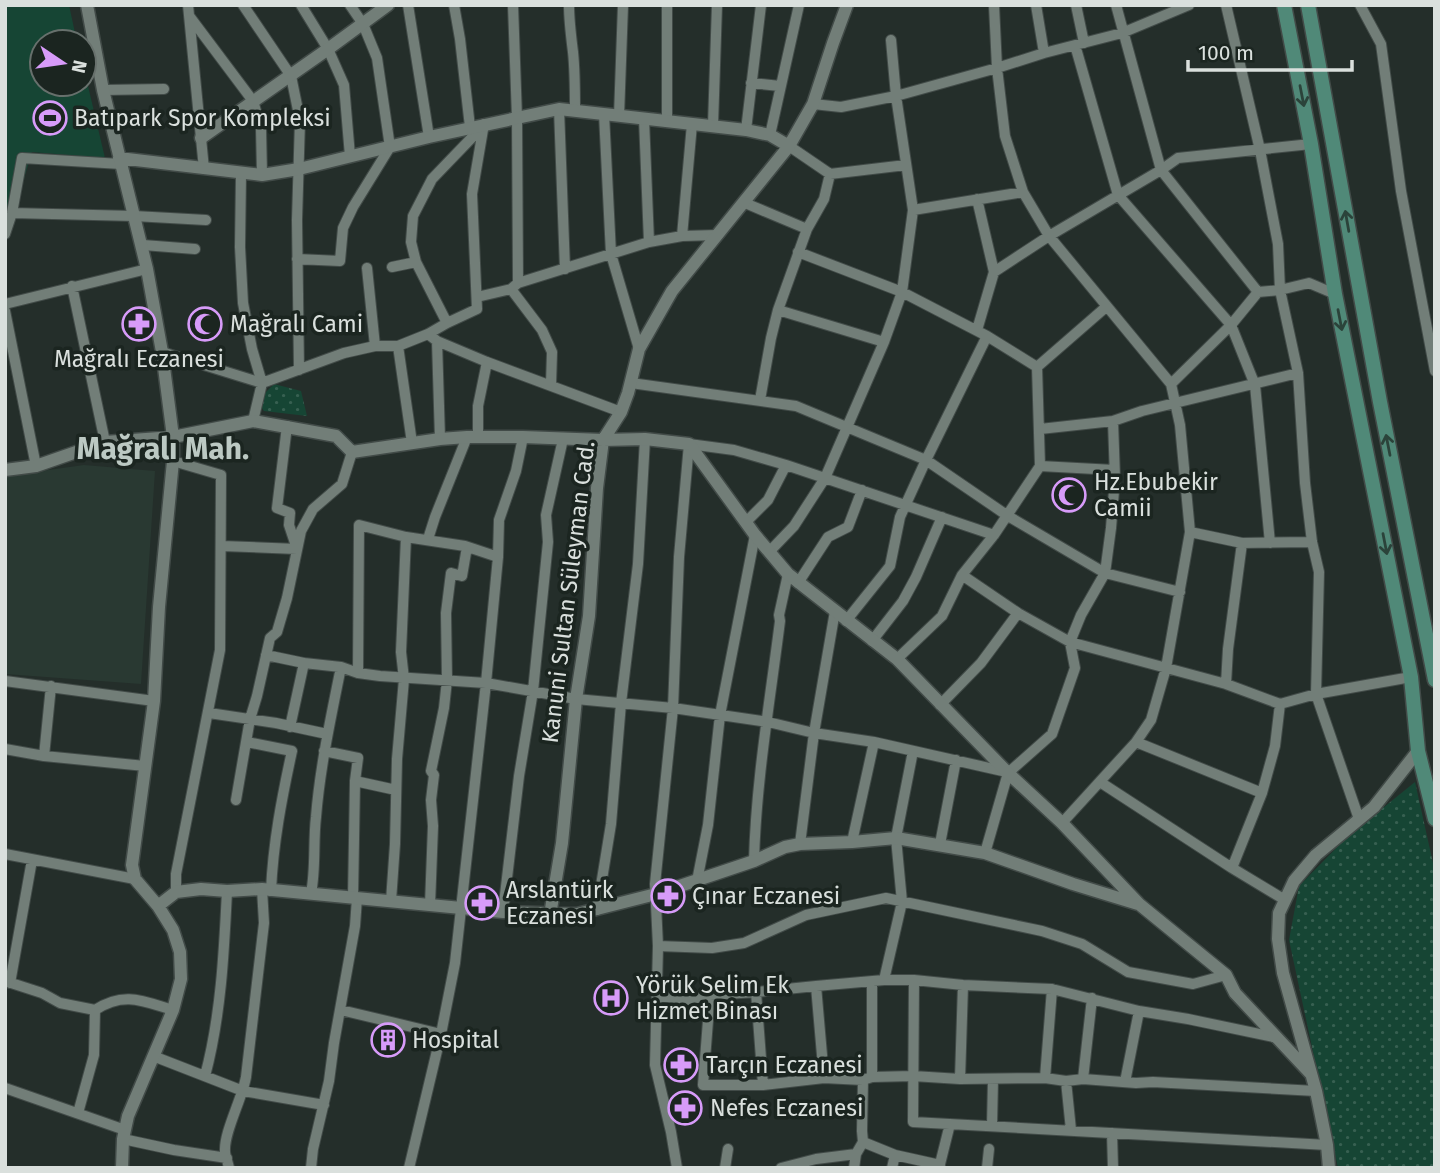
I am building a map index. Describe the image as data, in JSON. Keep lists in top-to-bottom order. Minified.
{"streets":{"street":["Kanuni Sultan Süleyman Cad."]},"districts":["Mağralı Mah."],"places":{"sports":["Batıpark Spor Kompleksi"],"pharmacy":["Mağralı Eczanesi","Çınar Eczanesi","Arslantürk Eczanesi","Tarçın Eczanesi","Nefes Eczanesi"],"mosque":["Mağralı Cami","Hz.Ebubekir Camii"],"hospital":["Yörük Selim Ek Hizmet Binası"],"building":["Hospital"]},"scale_bar":"100 m","north":"right"}
